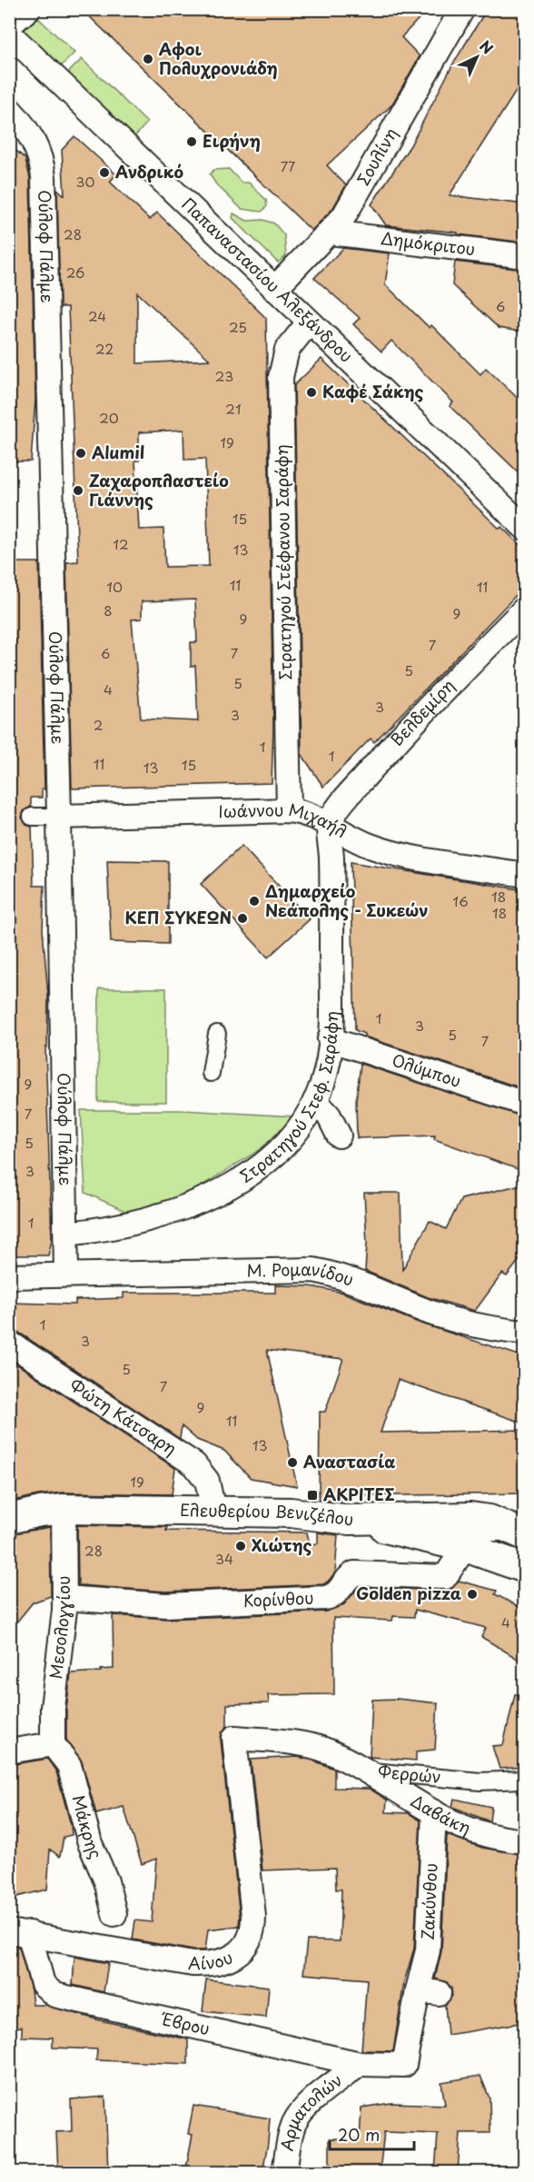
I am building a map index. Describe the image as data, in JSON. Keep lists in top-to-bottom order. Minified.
{"streets":{"street":["Σουλίνη","Δημόκριτου","Ούλοφ Πάλμε","Παπαναστασίου Αλεξάνδρου","Στρατηγού Στέφανου Σαράφη","Βελδεμίρη","Ιωάννου Μιχαήλ","Ολύμπου","Στρατηγού Στεφ. Σαράφη","Μ. Ρομανίδου","Φώτη Κάτσαρη","Ελευθερίου Βενιζέλου","Κορίνθου","Μεσολογγίου","Φερρών","Δαβάκη","Μάκρης","Ζακύνθου","Αίνου","Έβρου","Αρματολών"]},"crossings":[["Σουλίνη","Δημόκριτου"],["Σουλίνη","Παπαναστασίου Αλεξάνδρου"],["Ούλοφ Πάλμε","Ιωάννου Μιχαήλ"],["Ούλοφ Πάλμε","Στρατηγού Στεφ. Σαράφη"],["Ούλοφ Πάλμε","Μ. Ρομανίδου"],["Παπαναστασίου Αλεξάνδρου","Στρατηγού Στέφανου Σαράφη"],["Στρατηγού Στέφανου Σαράφη","Ιωάννου Μιχαήλ"],["Βελδεμίρη","Ιωάννου Μιχαήλ"],["Βελδεμίρη","Στρατηγού Στεφ. Σαράφη"],["Ιωάννου Μιχαήλ","Στρατηγού Στεφ. Σαράφη"],["Ολύμπου","Στρατηγού Στεφ. Σαράφη"],["Φώτη Κάτσαρη","Ελευθερίου Βενιζέλου"],["Ελευθερίου Βενιζέλου","Μεσολογγίου"],["Κορίνθου","Μεσολογγίου"],["Μεσολογγίου","Μάκρης"],["Φερρών","Δαβάκη"],["Φερρών","Αίνου"],["Δαβάκη","Ζακύνθου"],["Ζακύνθου","Έβρου"],["Αίνου","Έβρου"],["Έβρου","Αρματολών"]],"places":{"other":["Αφοι Πολυχρονιάδη","Ειρήνη","Ανδρικό","Καφέ Σάκης","Alumil","Ζαχαροπλαστείο Γιάννης","Δημαρχείο Νεάπολης - Συκεών","ΚΕΠ ΣΥΚΕΩΝ","Αναστασία","Χιώτης","Golden pizza"],"transit":["ΑΚΡΙΤΕΣ"]},"house_numbers":["77","30","28","26","6","24","25","22","23","21","20","19","15","12","13","11","10","11","8","9","9","7","6","7","5","5","4","3","3","2","1","1","11","15","13","18","16","18","1","3","5","7","9","7","5","3","1","1","3","5","7","9","11","13","19","28","34","4"],"scale_bar":"20 m","north":"top right"}
